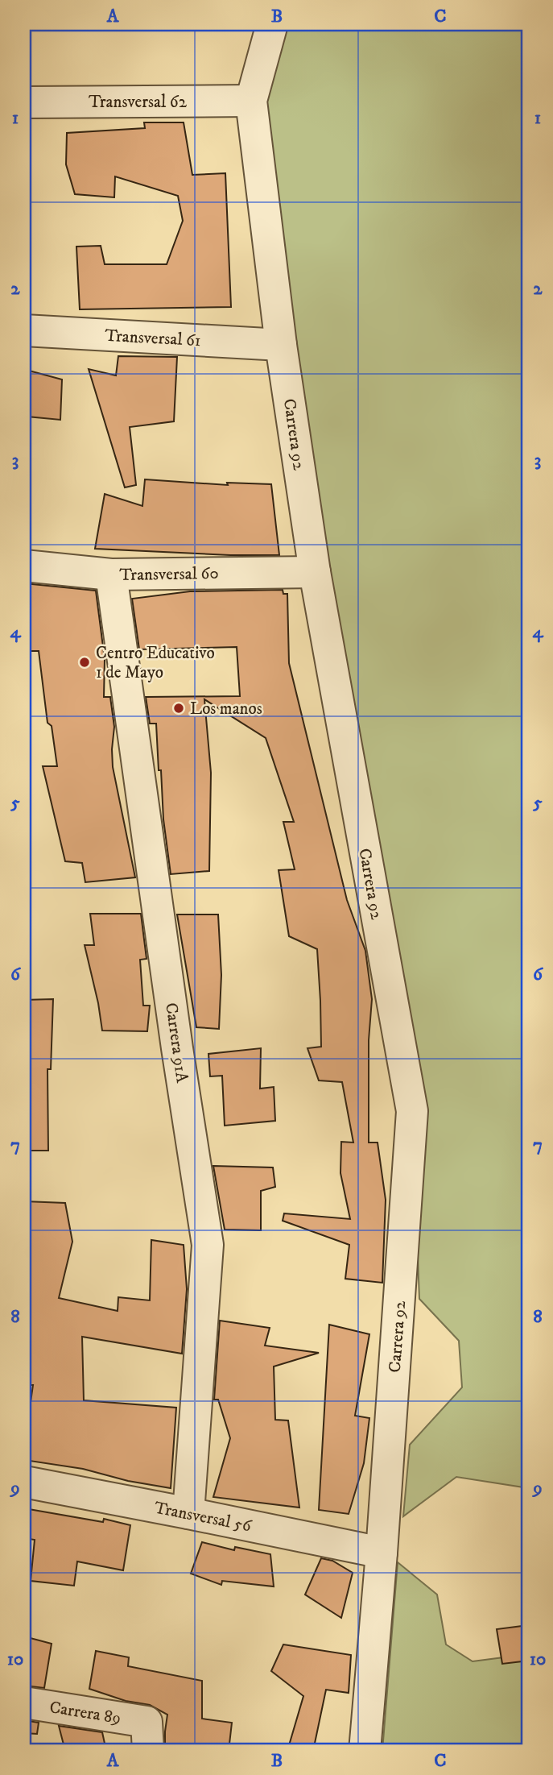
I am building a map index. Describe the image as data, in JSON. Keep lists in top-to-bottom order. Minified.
{"streets":{"street":["Transversal 62","Transversal 61","Carrera 92","Transversal 60","Carrera 91A","Transversal 56","Carrera 89"]},"crossings":[["Transversal 62","Carrera 92"],["Transversal 61","Carrera 92"],["Carrera 92","Transversal 60"],["Carrera 92","Transversal 56"],["Transversal 60","Carrera 91A"],["Carrera 91A","Transversal 56"]],"places":["Centro Educativo 1 de Mayo","Los manos"],"grid":{"columns":["A","B","C"],"rows":["1","2","3","4","5","6","7","8","9","10"]}}
